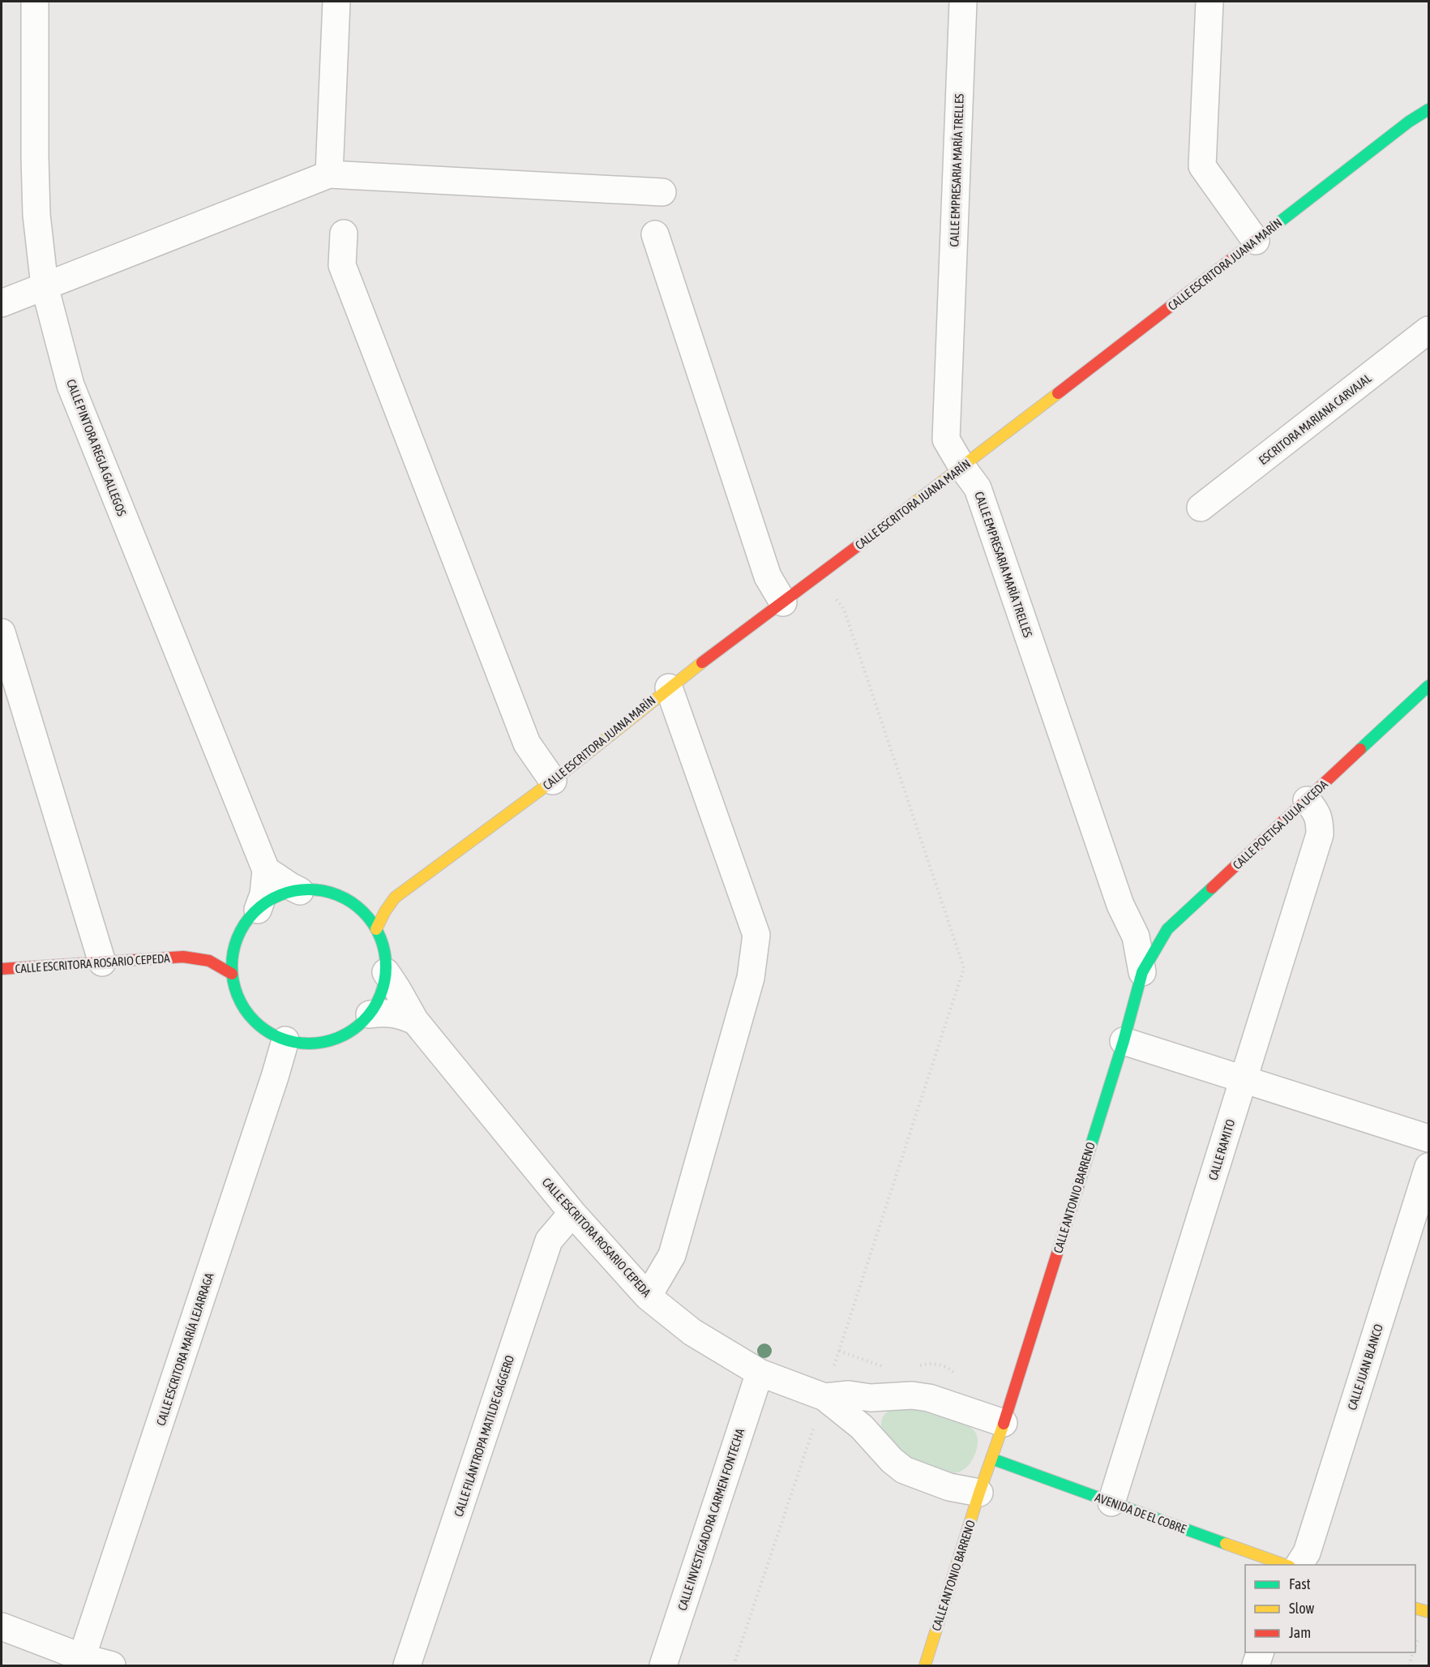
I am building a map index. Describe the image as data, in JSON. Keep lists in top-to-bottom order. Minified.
{"streets":{"street":["CALLE EMPRESARIA MARÍA TRELLES","CALLE ESCRITORA JUANA MARÍN","ESCRITORA MARIANA CARVAJAL","CALLE PINTORA REGLA GALLEGOS","CALLE POETISA JULIA UCEDA","CALLE ESCRITORA ROSARIO CEPEDA","CALLE RAMITO","CALLE ANTONIO BARRENO","CALLE ESCRITORA MARÍA LEJARRAGA","CALLE JUAN BLANCO","CALLE FILÁNTROPA MATILDE GAGGERO","AVENIDA DE EL COBRE","CALLE INVESTIGADORA CARMEN FONTECHA"]},"crossings":[["CALLE EMPRESARIA MARÍA TRELLES","CALLE ESCRITORA JUANA MARÍN"],["CALLE EMPRESARIA MARÍA TRELLES","CALLE POETISA JULIA UCEDA"],["CALLE EMPRESARIA MARÍA TRELLES","CALLE ANTONIO BARRENO"],["CALLE PINTORA REGLA GALLEGOS","CALLE ESCRITORA ROSARIO CEPEDA"],["CALLE PINTORA REGLA GALLEGOS","CALLE ESCRITORA MARÍA LEJARRAGA"],["CALLE POETISA JULIA UCEDA","CALLE RAMITO"],["CALLE POETISA JULIA UCEDA","CALLE ANTONIO BARRENO"],["CALLE ESCRITORA ROSARIO CEPEDA","CALLE ESCRITORA MARÍA LEJARRAGA"],["CALLE ESCRITORA ROSARIO CEPEDA","CALLE FILÁNTROPA MATILDE GAGGERO"],["CALLE ESCRITORA ROSARIO CEPEDA","CALLE INVESTIGADORA CARMEN FONTECHA"],["CALLE RAMITO","AVENIDA DE EL COBRE"],["CALLE ANTONIO BARRENO","AVENIDA DE EL COBRE"]],"legend":["Fast","Slow","Jam"]}
